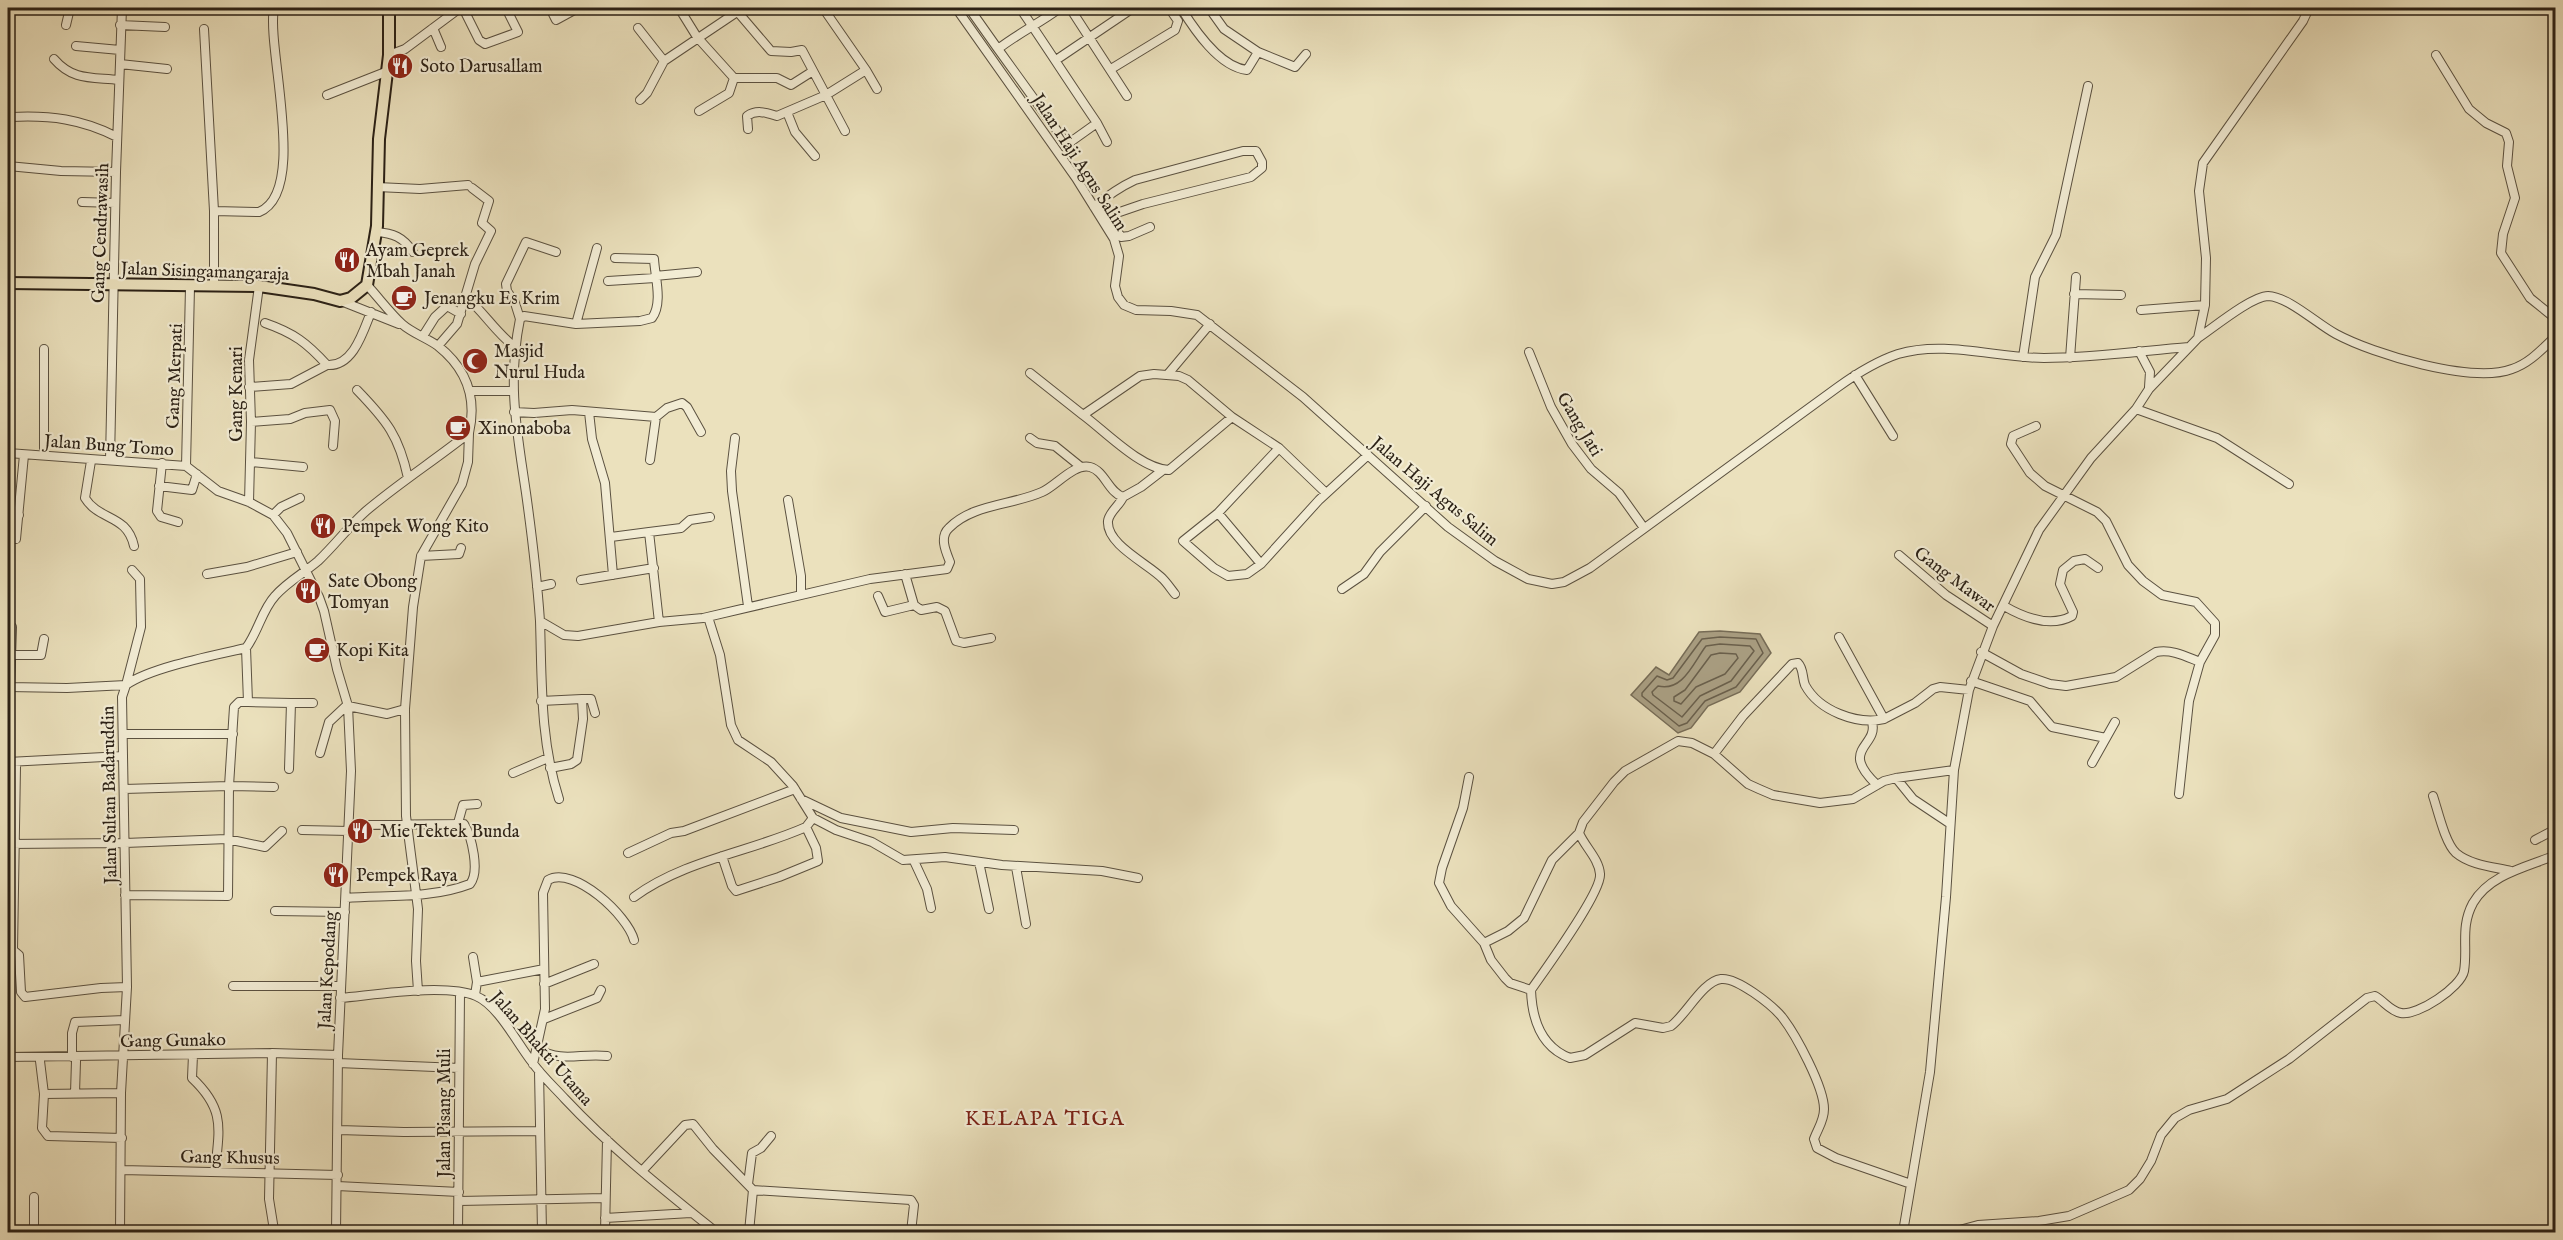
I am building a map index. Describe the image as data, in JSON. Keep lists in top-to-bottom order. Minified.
{"streets":{"main road":["Jalan Sisingamangaraja"],"street":["Jalan Haji Agus Salim","Gang Cendrawasih","Gang Merpati","Gang Kenari","Gang Jati","Jalan Bung Tomo","Gang Mawar","Jalan Sultan Badaruddin","Jalan Kepodang","Gang Gunako","Jalan Bhakti Utama","Jalan Pisang Muli","Gang Khusus"]},"crossings":[["Jalan Haji Agus Salim","Gang Jati"],["Gang Cendrawasih","Jalan Sisingamangaraja"],["Gang Cendrawasih","Jalan Bung Tomo"],["Jalan Sisingamangaraja","Gang Merpati"],["Jalan Sisingamangaraja","Gang Kenari"],["Gang Merpati","Jalan Bung Tomo"],["Gang Kenari","Jalan Bung Tomo"],["Jalan Bung Tomo","Jalan Kepodang"],["Jalan Sultan Badaruddin","Gang Gunako"],["Jalan Sultan Badaruddin","Gang Khusus"],["Jalan Kepodang","Gang Gunako"],["Jalan Kepodang","Jalan Bhakti Utama"],["Jalan Kepodang","Gang Khusus"],["Gang Gunako","Jalan Pisang Muli"],["Jalan Bhakti Utama","Jalan Pisang Muli"]],"districts":["KELAPA TIGA"],"places":{"restaurant":["Soto Darusallam","Ayam Geprek Mbah Janah","Pempek Wong Kito","Sate Obong Tomyan","Mie Tektek Bunda","Pempek Raya"],"cafe":["Jenangku Es Krim","Xinonaboba","Kopi Kita"],"mosque":["Masjid Nurul Huda"]}}
